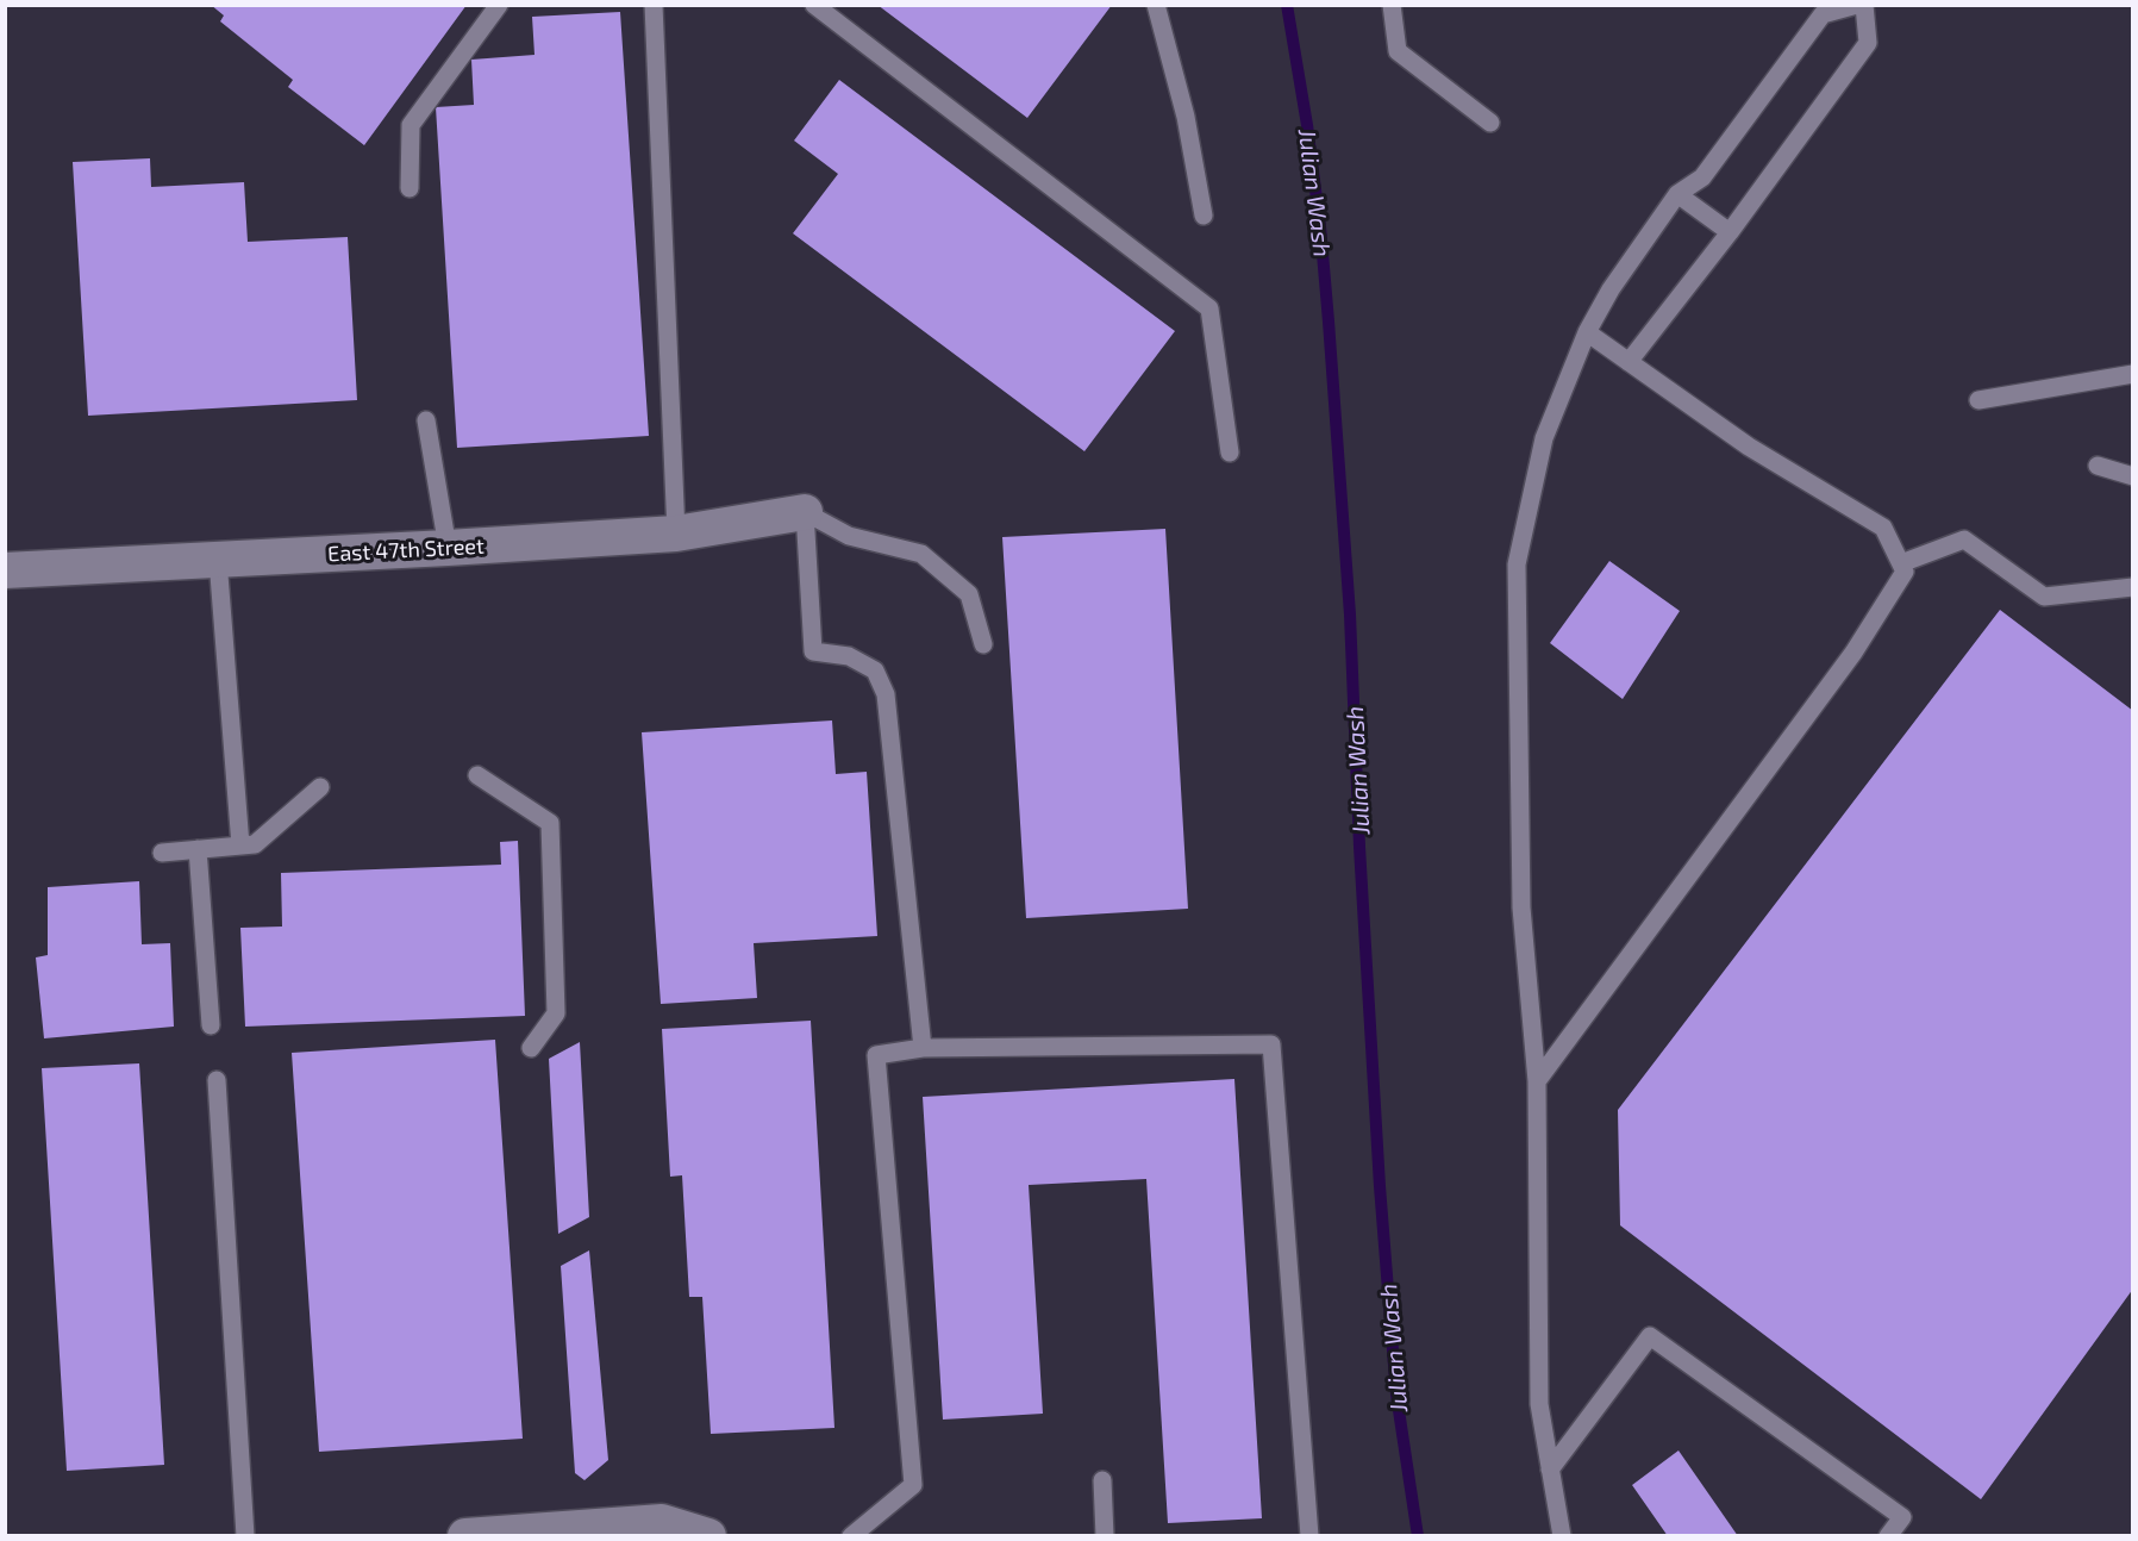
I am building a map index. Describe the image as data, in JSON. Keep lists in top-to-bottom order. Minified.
{"streets":{"street":["East 47th Street"]},"water":["Julian Wash"]}
